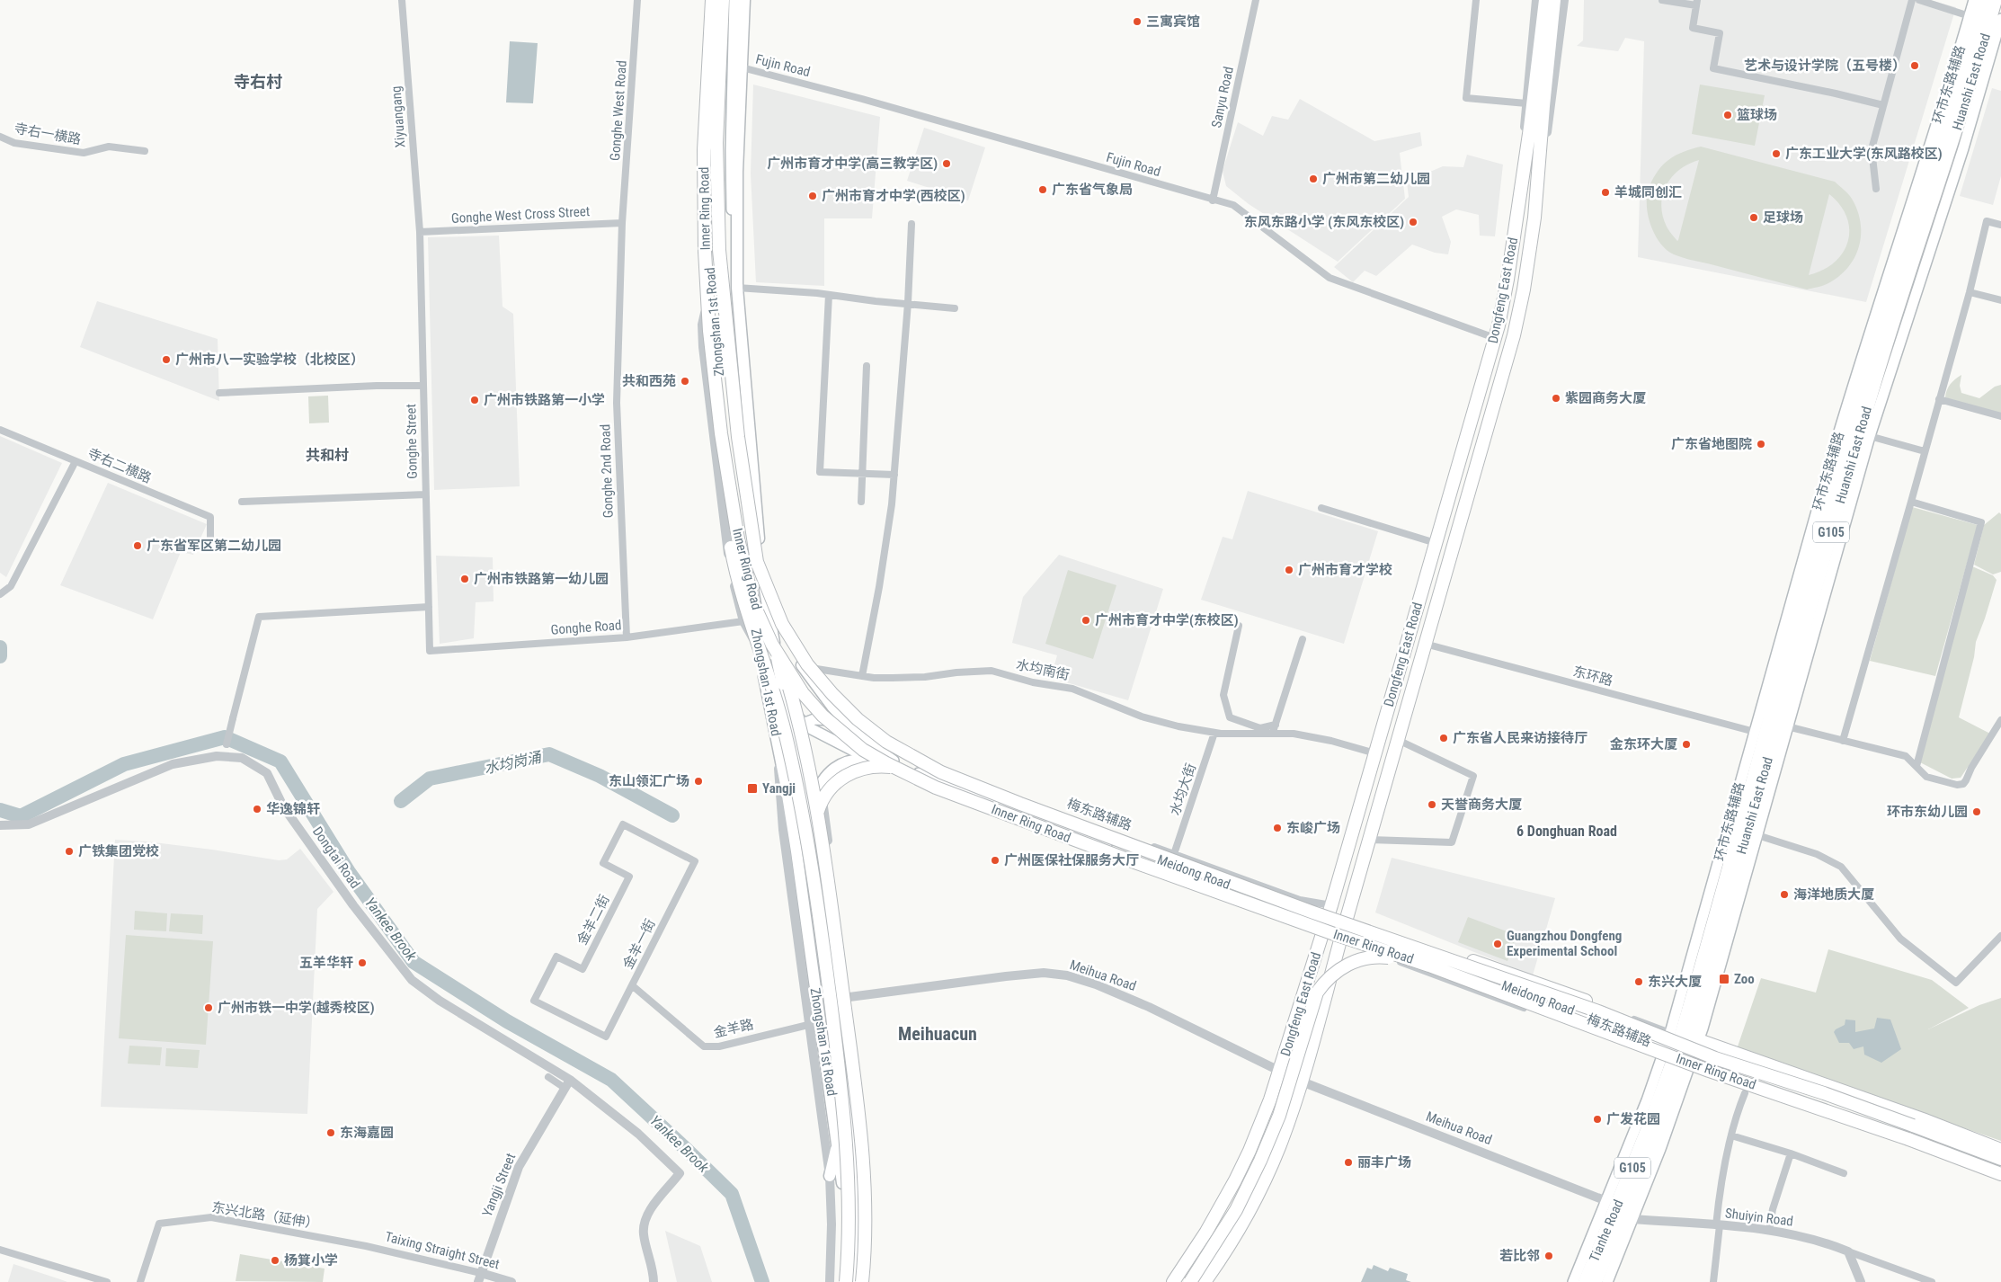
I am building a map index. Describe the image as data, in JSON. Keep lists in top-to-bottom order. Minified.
{"streets":{"highway":["Huanshi East Road","Inner Ring Road","Dongfeng East Road","G105","Tianhe Road"],"main road":["环市东路辅路","Zhongshan 1st Road","Meidong Road"],"street":["Fujin Road","Sanyu Road","Gonghe West Road","Xiyuangang","寺右一横路","Gonghe West Cross Street","Gonghe Street","寺右二横路","Gonghe 2nd Road","Gonghe Road","水均南街","东环路","水均大街","梅东路辅路","Dongtai Road","金羊二街","金羊一街","Meihua Road","金羊路","Yangji Street","东兴北路（延伸）","Shuiyin Road","Taixing Straight Street"]},"crossings":[["Fujin Road","Sanyu Road"],["Fujin Road","Dongfeng East Road"],["Fujin Road","Zhongshan 1st Road"],["Huanshi East Road","环市东路辅路"],["Huanshi East Road","梅东路辅路"],["Huanshi East Road","Meidong Road"],["Huanshi East Road","Tianhe Road"],["环市东路辅路","东环路"],["环市东路辅路","梅东路辅路"],["环市东路辅路","Meidong Road"],["环市东路辅路","Meihua Road"],["环市东路辅路","Tianhe Road"],["Gonghe West Road","Gonghe West Cross Street"],["Gonghe West Road","Gonghe 2nd Road"],["Xiyuangang","Gonghe West Cross Street"],["Xiyuangang","Gonghe Street"],["Gonghe West Cross Street","Gonghe Street"],["Gonghe West Cross Street","Gonghe 2nd Road"],["Dongfeng East Road","水均南街"],["Dongfeng East Road","东环路"],["Dongfeng East Road","梅东路辅路"],["Dongfeng East Road","Meidong Road"],["Dongfeng East Road","Meihua Road"],["Zhongshan 1st Road","Meidong Road"],["Gonghe Street","Gonghe Road"],["Gonghe 2nd Road","Gonghe Road"],["水均南街","水均大街"],["水均大街","梅东路辅路"],["梅东路辅路","Meidong Road"],["梅东路辅路","Tianhe Road"],["Dongtai Road","Yangji Street"],["Meidong Road","Tianhe Road"],["金羊二街","金羊一街"],["金羊一街","金羊路"],["Yangji Street","Taixing Straight Street"],["东兴北路（延伸）","Taixing Straight Street"]],"districts":["寺右村","共和村","6 Donghuan Road","Meihuacun"],"water":["水均岗涌","Yankee Brook"],"places":{"other":["三寓宾馆","艺术与设计学院（五号楼）","篮球场","广东工业大学(东风路校区)","广州市育才中学(高三教学区)","广州市第二幼儿园","广东省气象局","羊城同创汇","广州市育才中学(西校区)","足球场","东风东路小学 (东风东校区)","广州市八一实验学校（北校区）","共和西苑","紫园商务大厦","广州市铁路第一小学","广东省地图院","广东省军区第二幼儿园","广州市育才学校","广州市铁路第一幼儿园","广州市育才中学(东校区)","广东省人民来访接待厅","金东环大厦","东山领汇广场","天誉商务大厦","华逸锦轩","环市东幼儿园","东峻广场","广铁集团党校","广州医保社保服务大厅","海洋地质大厦","Guangzhou Dongfeng Experimental School","五羊华轩","东兴大厦","广州市铁一中学(越秀校区)","广发花园","东海嘉园","丽丰广场","若比邻","杨箕小学"],"transit":["Yangji","Zoo"]}}
